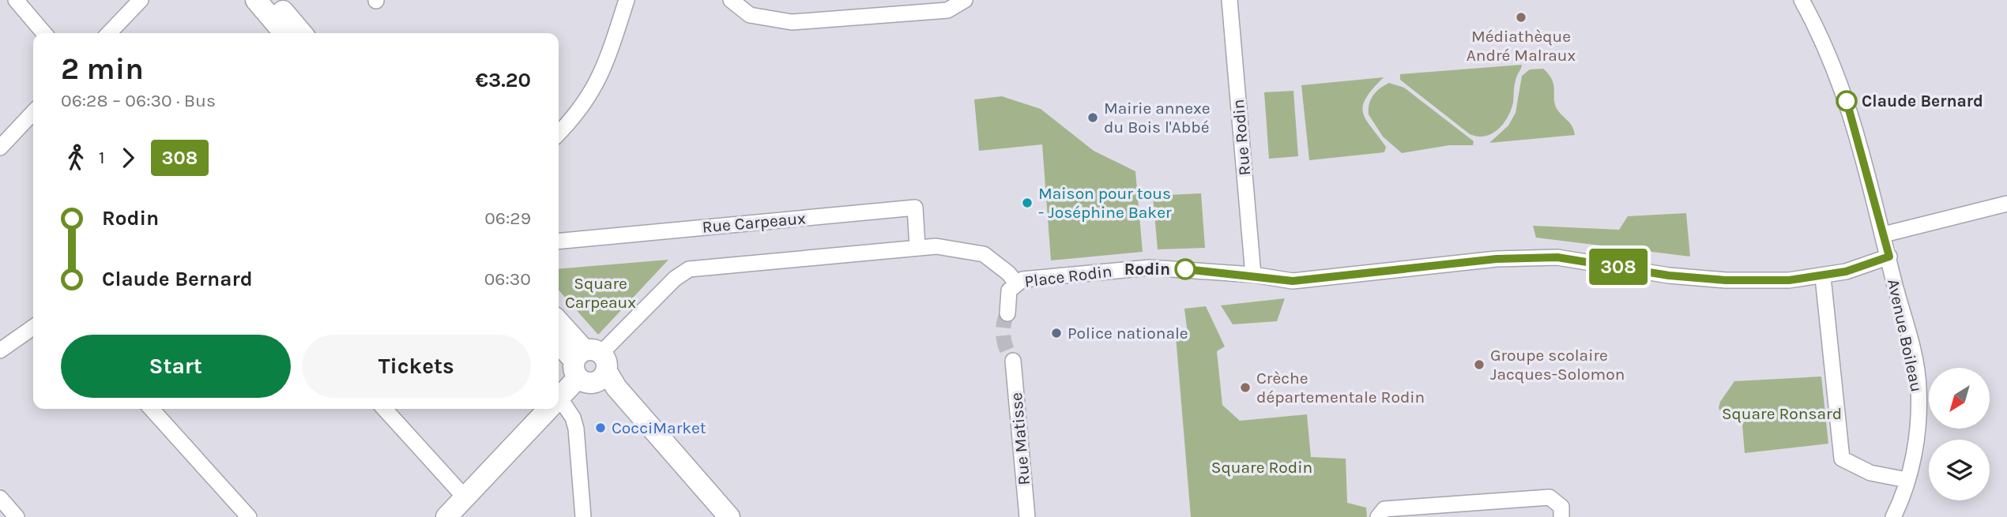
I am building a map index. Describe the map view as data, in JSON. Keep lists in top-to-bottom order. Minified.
{"streets":{"street":["Rue Rodin","Rue Carpeaux","Place Rodin","Avenue Boileau","Rue Matisse"]},"crossings":[["Rue Rodin","Place Rodin"],["Place Rodin","Avenue Boileau"]],"parks":["Square Carpeaux","Square Ronsard","Square Rodin"],"places":["Médiathèque André Malraux","Claude Bernard","Mairie annexe du Bois l'Abbé","Maison pour tous - Joséphine Baker","Rodin","Police nationale","Groupe scolaire Jacques-Solomon","Crèche départementale Rodin","CocciMarket"],"lines":["bus line 308"],"north":"bottom left","page":{"on_map":"308","heading":["2 min","06:28 – 06:30 · Bus","€3.20"],"legs":["1","308"],"list":[{"name":"Rodin","value":"06:29"},{"name":"Claude Bernard","value":"06:30"}],"buttons":["Start","Tickets"]}}
